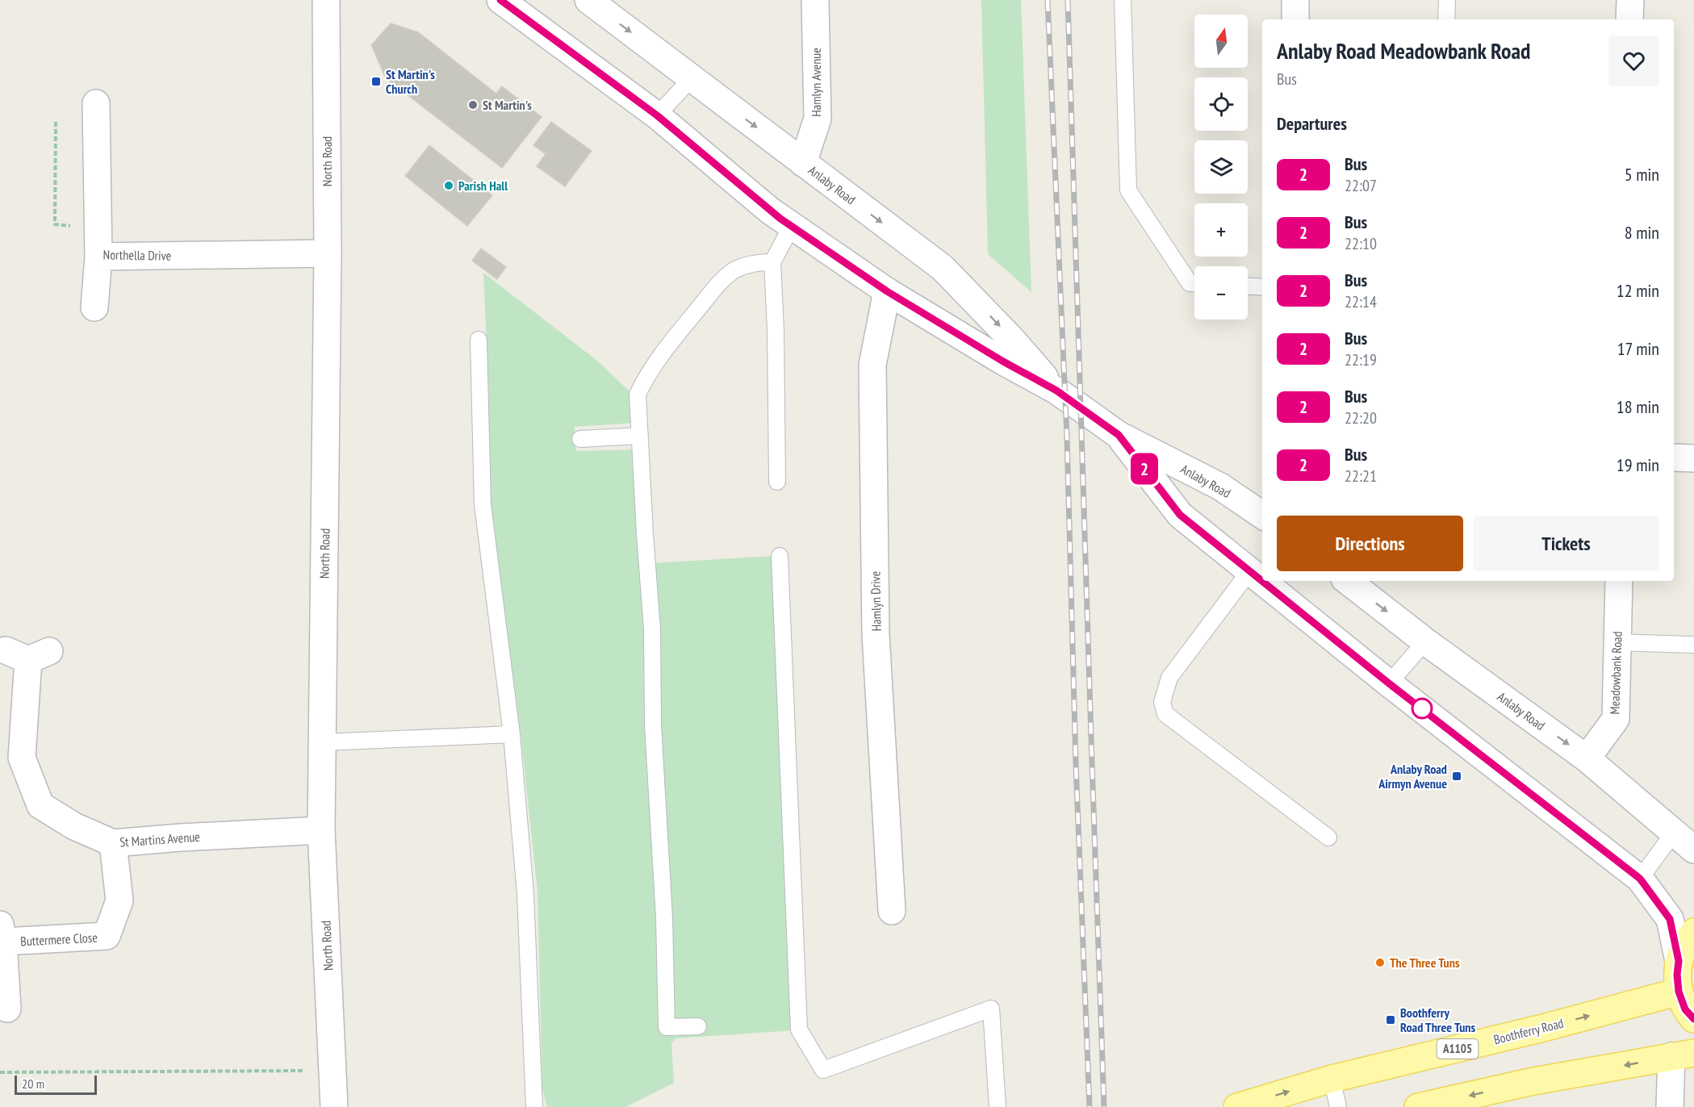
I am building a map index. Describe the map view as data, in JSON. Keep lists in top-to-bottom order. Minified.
{"streets":{"main road":["Boothferry Road","A1105"],"street":["Hamlyn Avenue","North Road","Anlaby Road","Northella Drive","Hamlyn Drive","Meadowbank Road","St Martins Avenue","Buttermere Close"]},"crossings":[["Hamlyn Avenue","Anlaby Road"],["North Road","Northella Drive"],["North Road","St Martins Avenue"],["Anlaby Road","Hamlyn Drive"],["Anlaby Road","Meadowbank Road"],["St Martins Avenue","Buttermere Close"]],"places":{"transit":["St Martin's Church","Anlaby Road Airmyn Avenue","Boothferry Road Three Tuns"],"other":["St Martin's","Parish Hall","The Three Tuns"]},"lines":["bus line 2"],"scale_bar":"20 m","north":"top","page":{"on_map":"2","map_buttons":["+","−"],"heading":[["Anlaby Road Meadowbank Road","Bus"],"Departures"],"list":[{"mark":"2","name":"Bus","note":"22:07","value":"5 min"},{"mark":"2","name":"Bus","note":"22:10","value":"8 min"},{"mark":"2","name":"Bus","note":"22:14","value":"12 min"},{"mark":"2","name":"Bus","note":"22:19","value":"17 min"},{"mark":"2","name":"Bus","note":"22:20","value":"18 min"},{"mark":"2","name":"Bus","note":"22:21","value":"19 min"}],"buttons":["Directions","Tickets"],"scale":"20 m"}}
